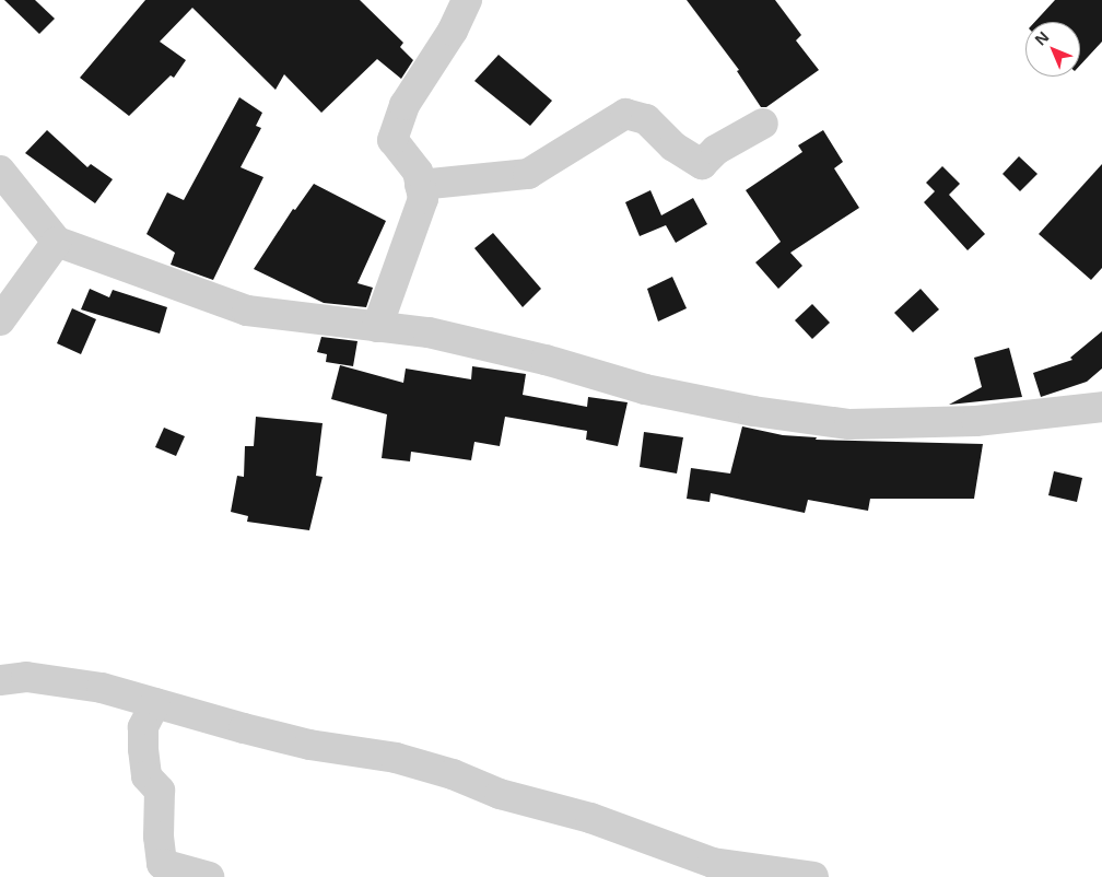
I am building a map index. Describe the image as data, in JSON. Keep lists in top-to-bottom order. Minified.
{"north":"top left"}
